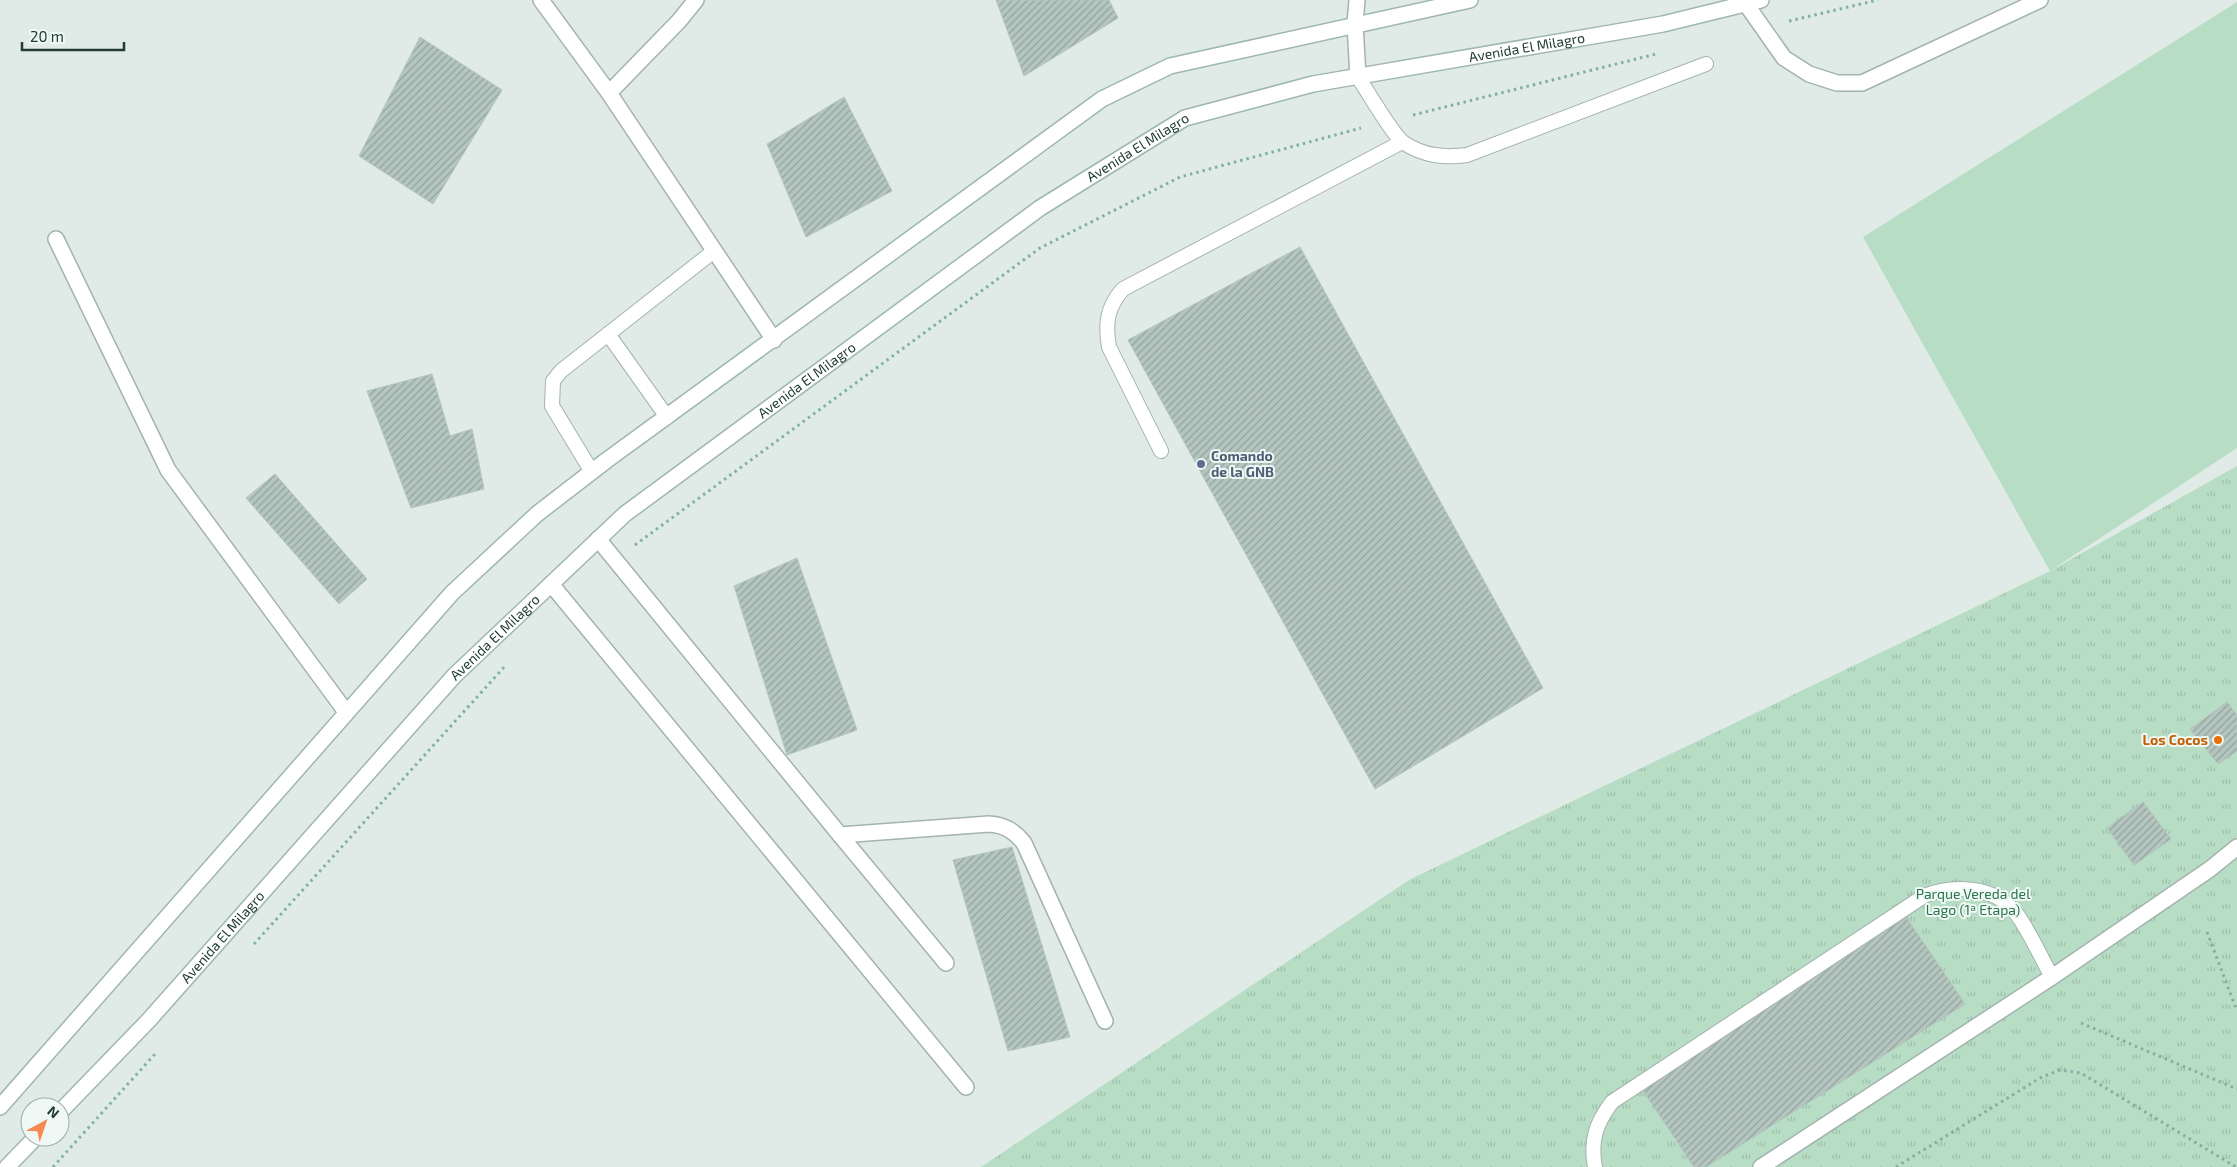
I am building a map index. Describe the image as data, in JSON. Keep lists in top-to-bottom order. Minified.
{"streets":{"main road":["Avenida El Milagro"]},"parks":["Parque Vereda del Lago (1ª Etapa)"],"places":["Comando de la GNB","Los Cocos"],"scale_bar":"20 m","north":"top right"}
